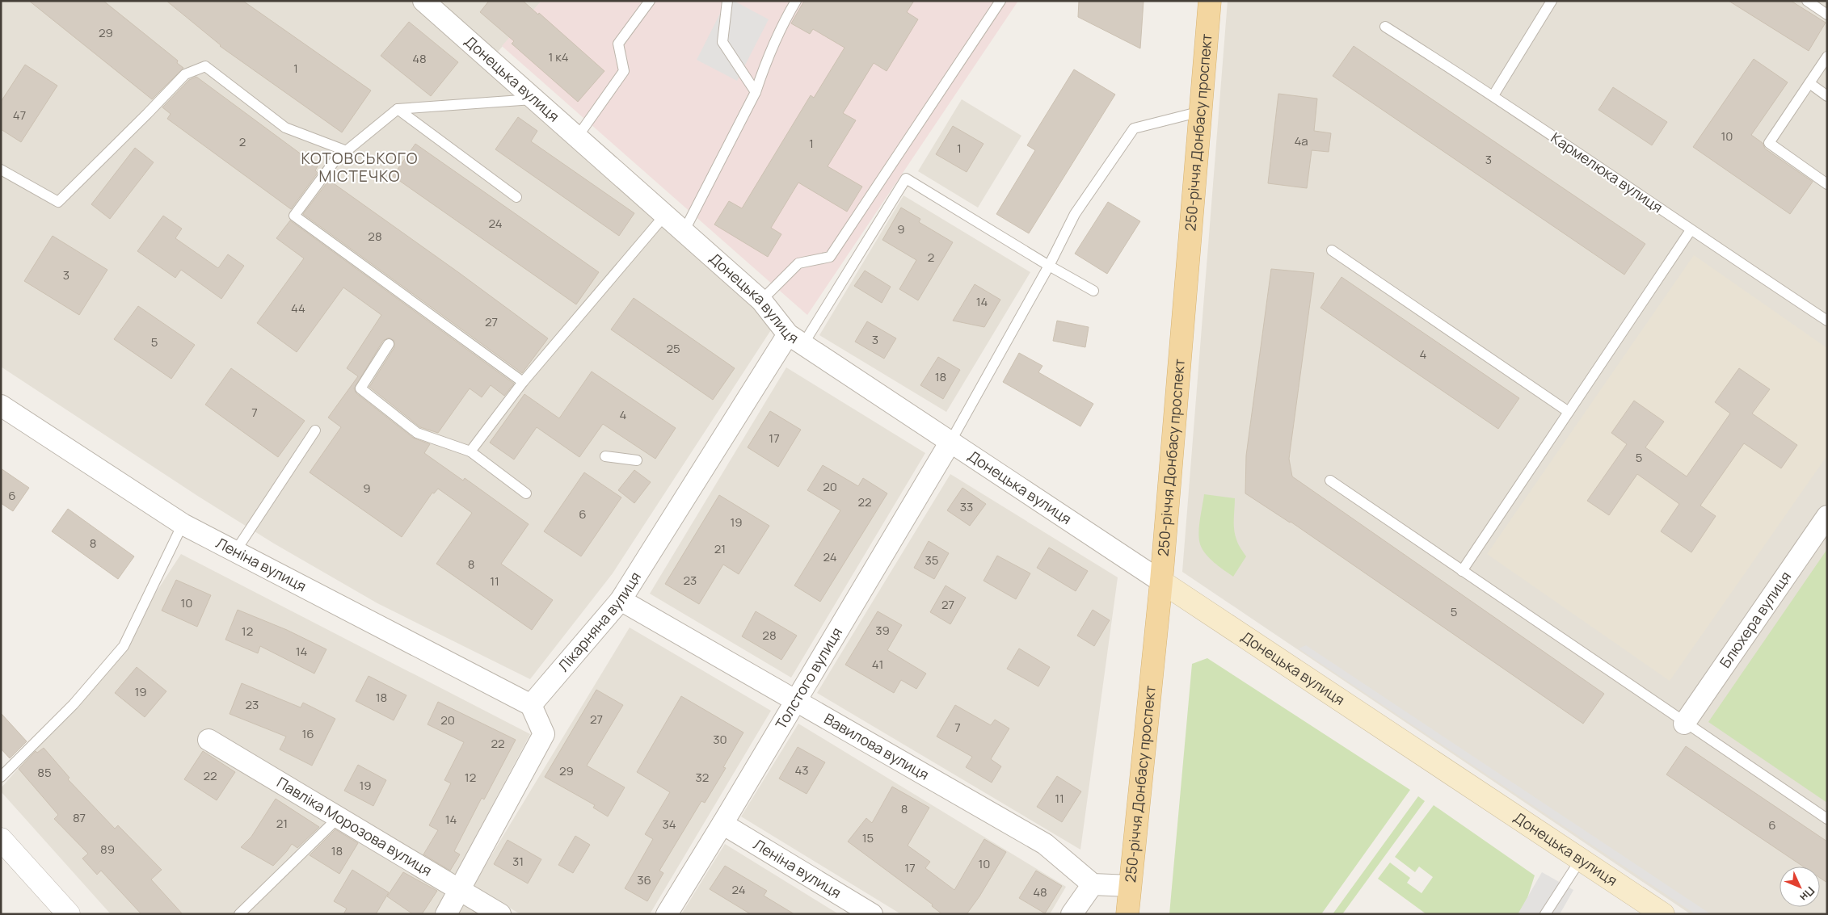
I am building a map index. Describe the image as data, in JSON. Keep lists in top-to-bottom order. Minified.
{"streets":{"main road":["Донецька вулиця","250-річчя Донбасу проспект"],"street":["Леніна вулиця","Блюхера вулиця","Лікарняна вулиця","Толстого вулиця","Вавилова вулиця","Павліка Морозова вулиця"],"lane":["Кармелюка вулиця"]},"crossings":[["Донецька вулиця","250-річчя Донбасу проспект"],["Донецька вулиця","Лікарняна вулиця"],["Донецька вулиця","Толстого вулиця"],["Леніна вулиця","Лікарняна вулиця"],["Леніна вулиця","Толстого вулиця"],["Лікарняна вулиця","Вавилова вулиця"],["Толстого вулиця","Вавилова вулиця"]],"districts":["КОТОВСЬКОГО МІСТЕЧКО"],"house_numbers":["29","1 к4","48","1","47","10","4а","2","1","1","3","24","9","28","2","3","14","44","27","3","5","25","4","18","7","4","17","5","20","9","6","22","33","6","19","8","21","24","35","8","23","11","10","27","5","39","12","28","14","41","19","18","23","27","20","7","16","30","22","43","29","85","22","12","32","19","11","8","87","14","21","34","6","15","89","18","31","10","17","36","24","48"],"north":"bottom right"}
